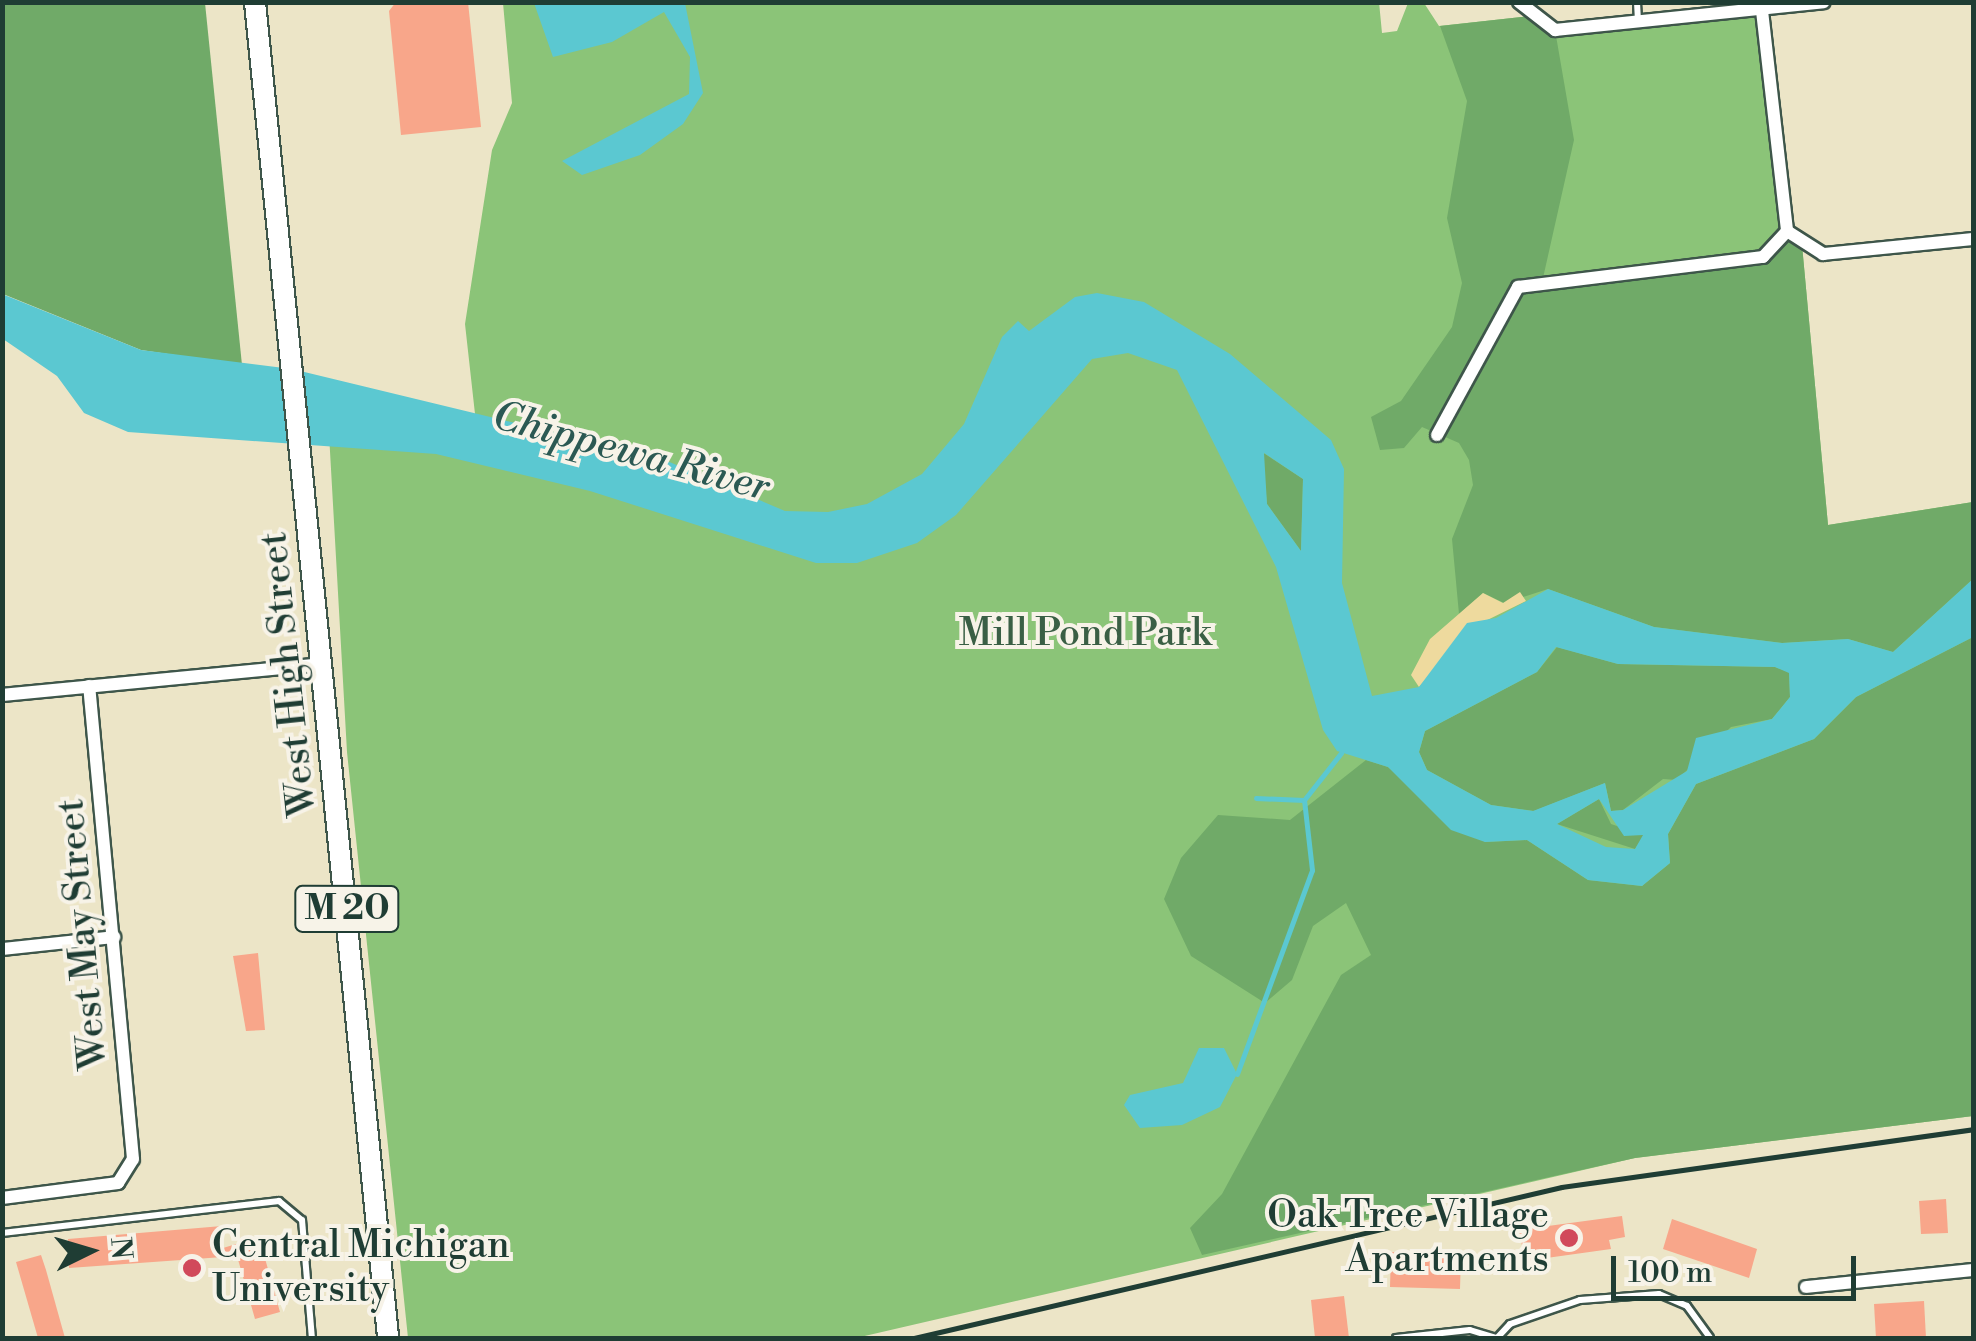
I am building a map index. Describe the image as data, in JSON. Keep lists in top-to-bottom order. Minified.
{"streets":{"main road":["West High Street","M 20"],"street":["West May Street"]},"water":["Chippewa River"],"parks":["Mill Pond Park"],"places":["Oak Tree Village Apartments","Central Michigan University"],"scale_bar":"100 m","north":"right"}
